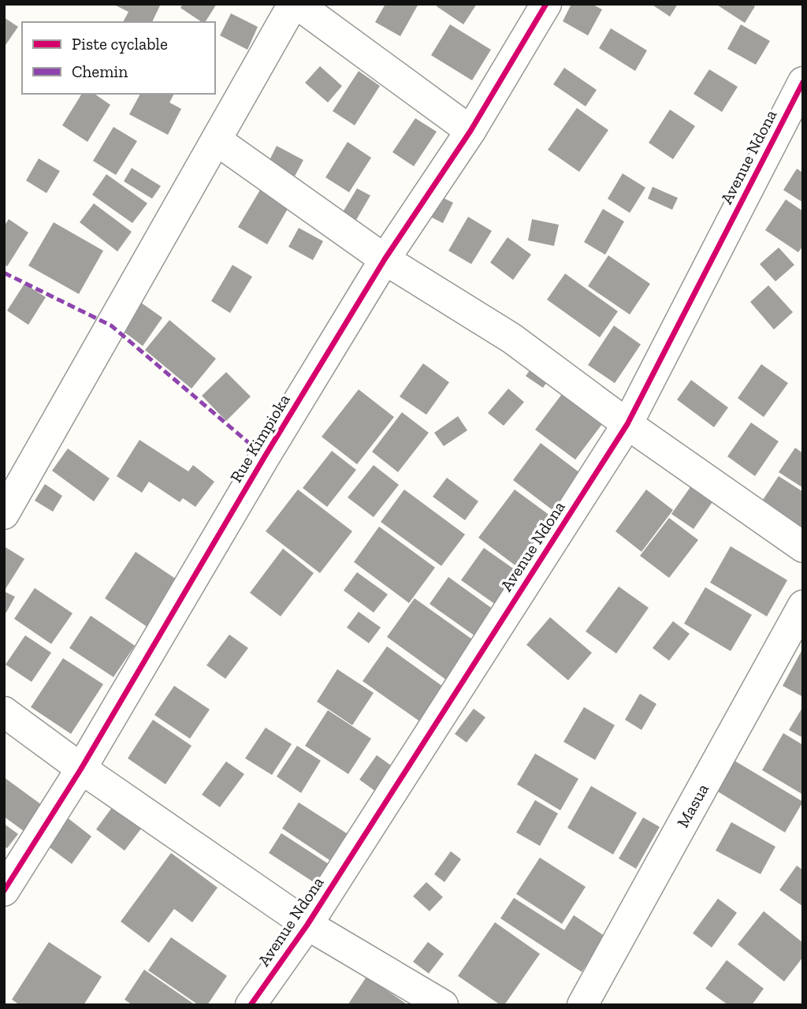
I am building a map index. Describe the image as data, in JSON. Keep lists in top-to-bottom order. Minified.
{"streets":{"street":["Avenue Ndona","Rue Kimpioka","Masua"]},"legend":["Piste cyclable","Chemin"]}
